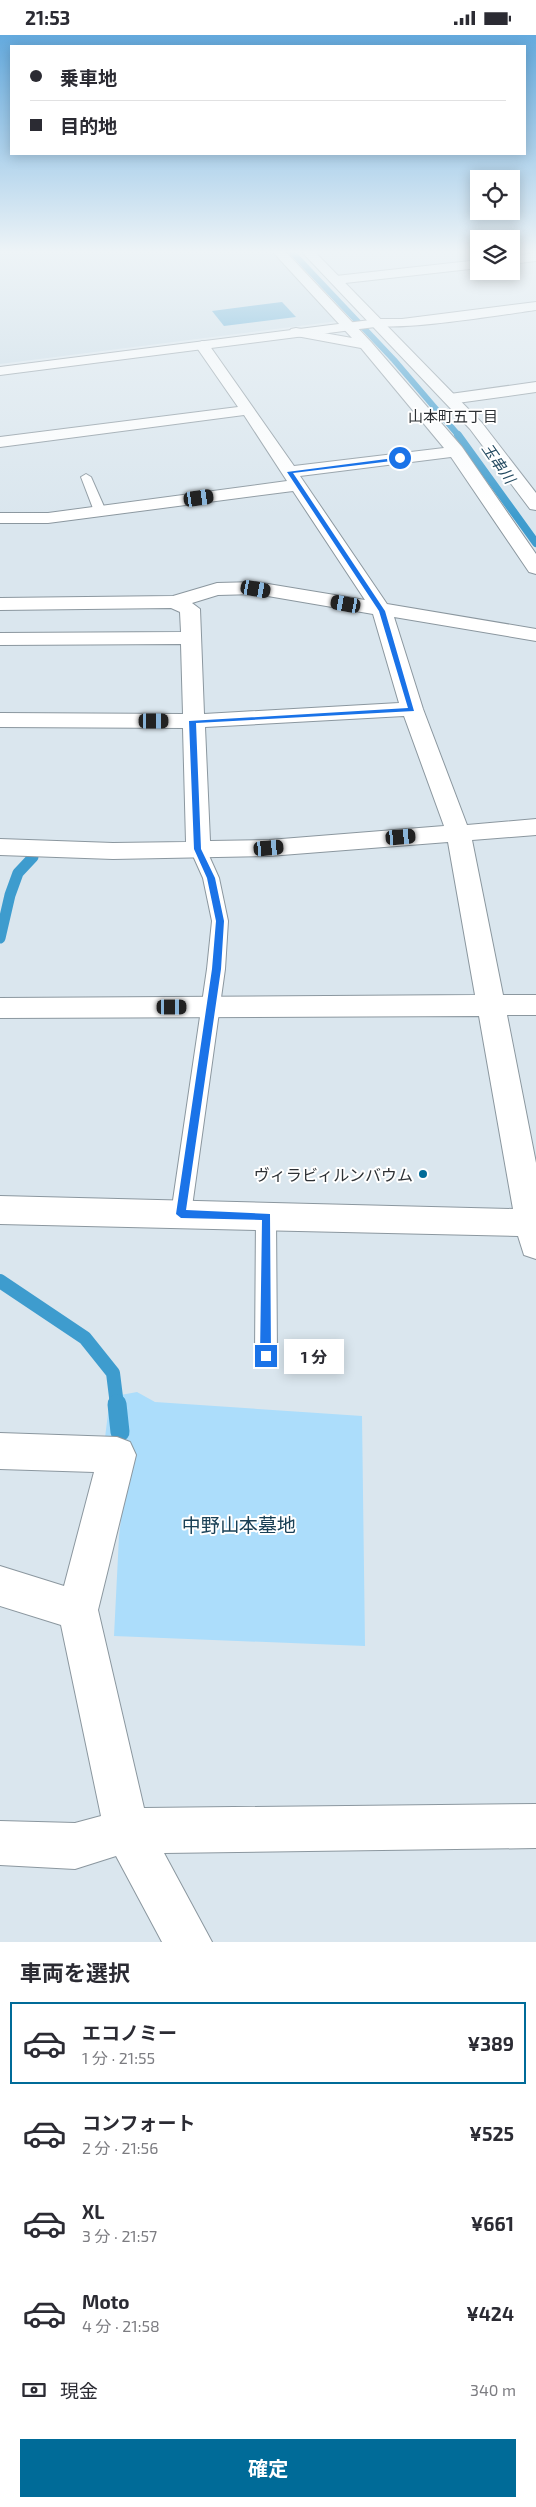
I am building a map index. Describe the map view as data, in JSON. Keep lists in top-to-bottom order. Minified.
{"districts":["山本町五丁目"],"water":["玉串川"],"parks":["中野山本墓地"],"places":["ヴィラビィルンバウム"],"page":{"status":"21:53","banner":["乗車地","目的地"],"bubble":"1 分","heading":"車両を選択","list":[{"name":"エコノミー","note":"1 分 · 21:55","value":"¥389"},{"name":"コンフォート","note":"2 分 · 21:56","value":"¥525"},{"name":"XL","note":"3 分 · 21:57","value":"¥661"},{"name":"Moto","note":"4 分 · 21:58","value":"¥424"}],"pay":["現金","340 m"],"buttons":"確定"}}
